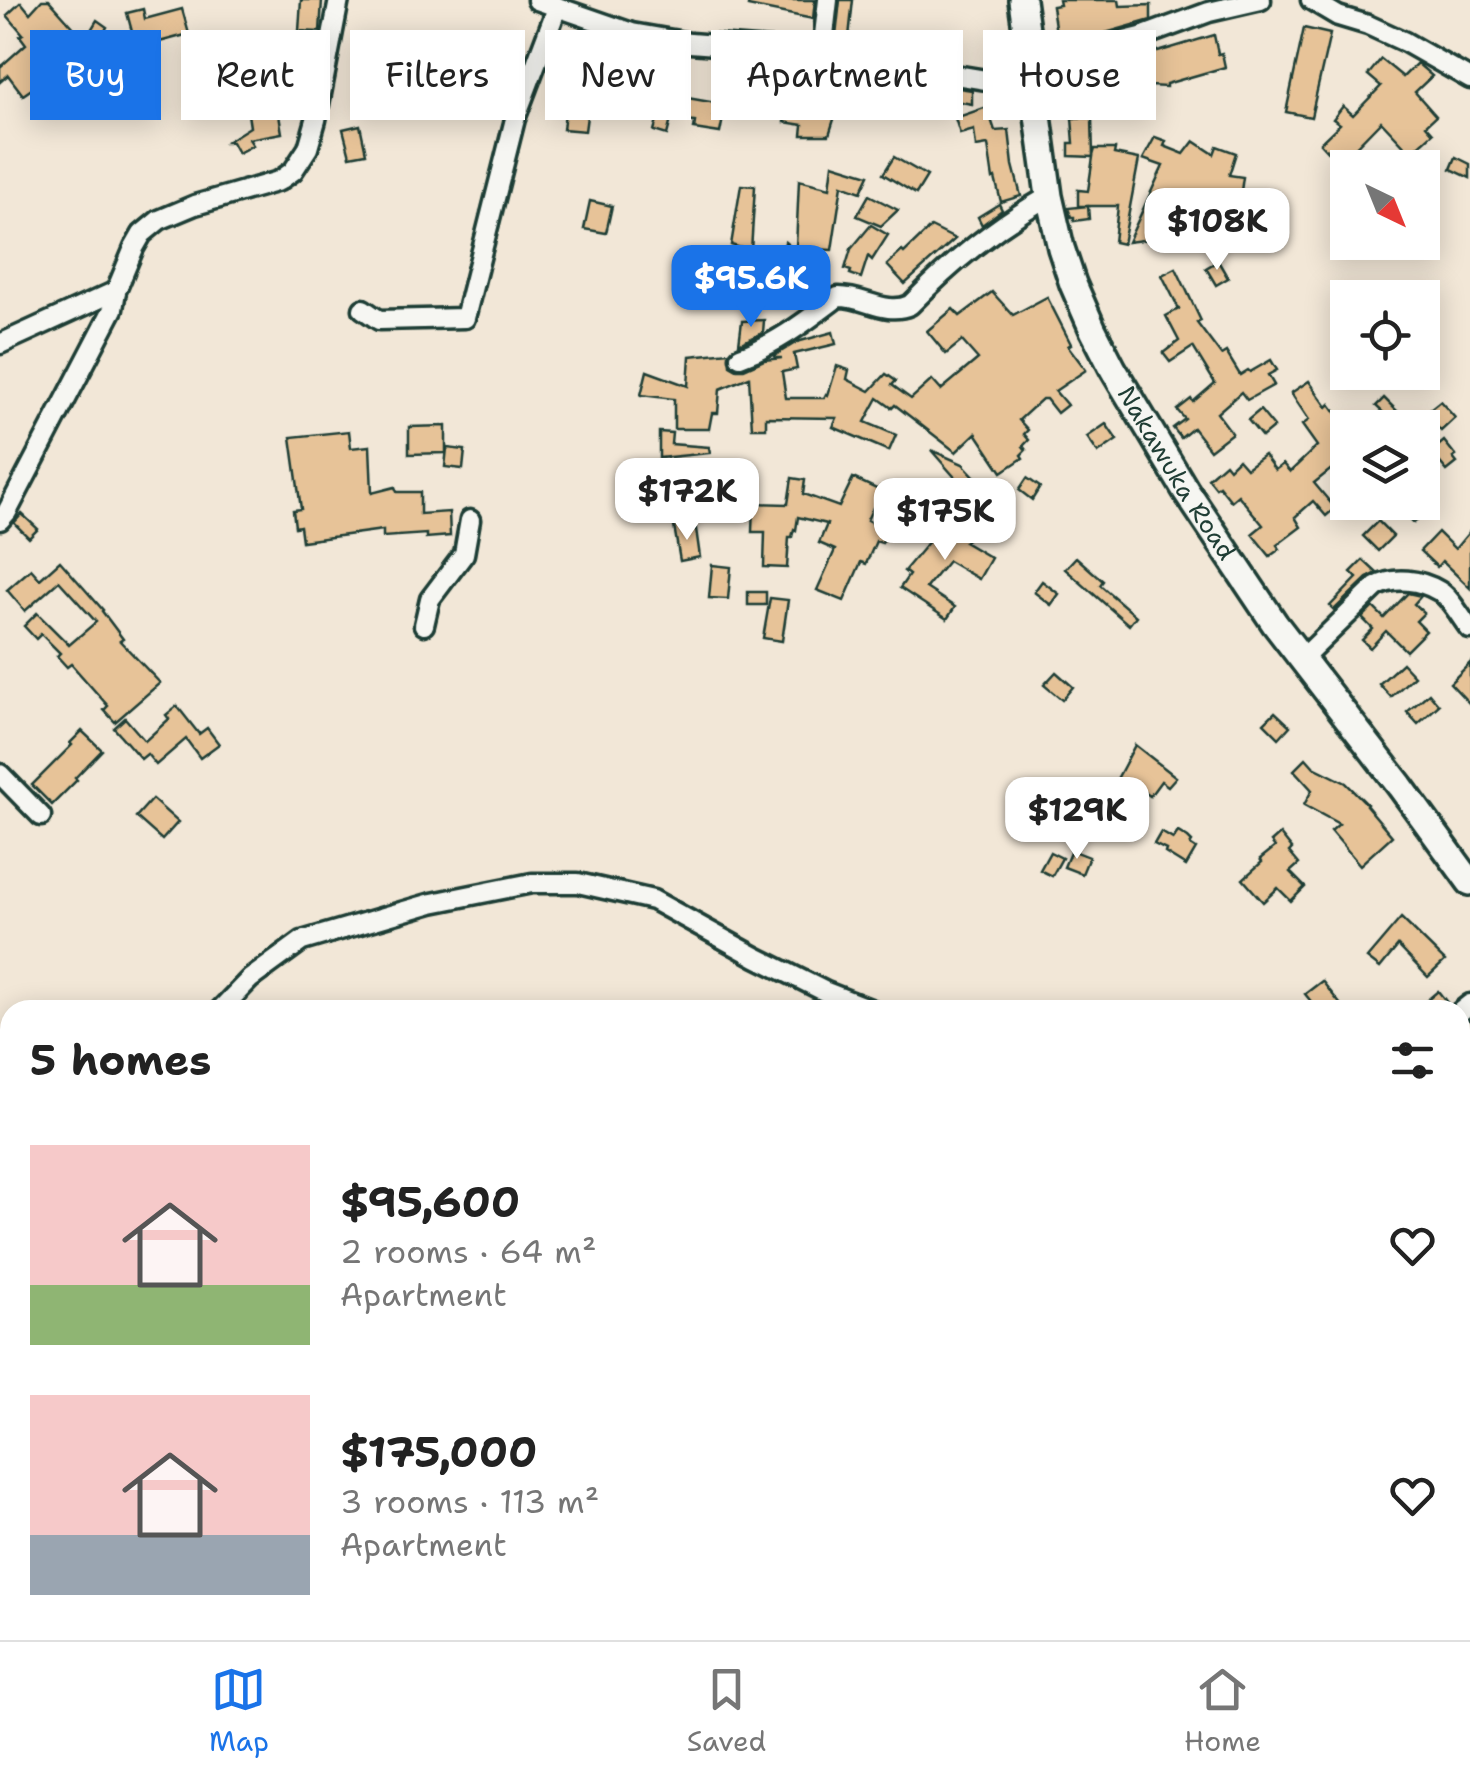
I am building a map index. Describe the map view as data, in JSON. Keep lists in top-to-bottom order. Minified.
{"streets":{"main road":["Nakawuka Road"]},"north":"bottom right","page":{"chip":["Buy","Rent","Filters","New","Apartment","House"],"price":["$108K","$95.6K","$172K","$175K","$129K"],"heading":"5 homes","list":[{"name":"$95,600","note":"2 rooms · 64 m² · Apartment"},{"name":"$175,000","note":"3 rooms · 113 m² · Apartment"}],"tabs":["Map","Saved","Home"]}}
